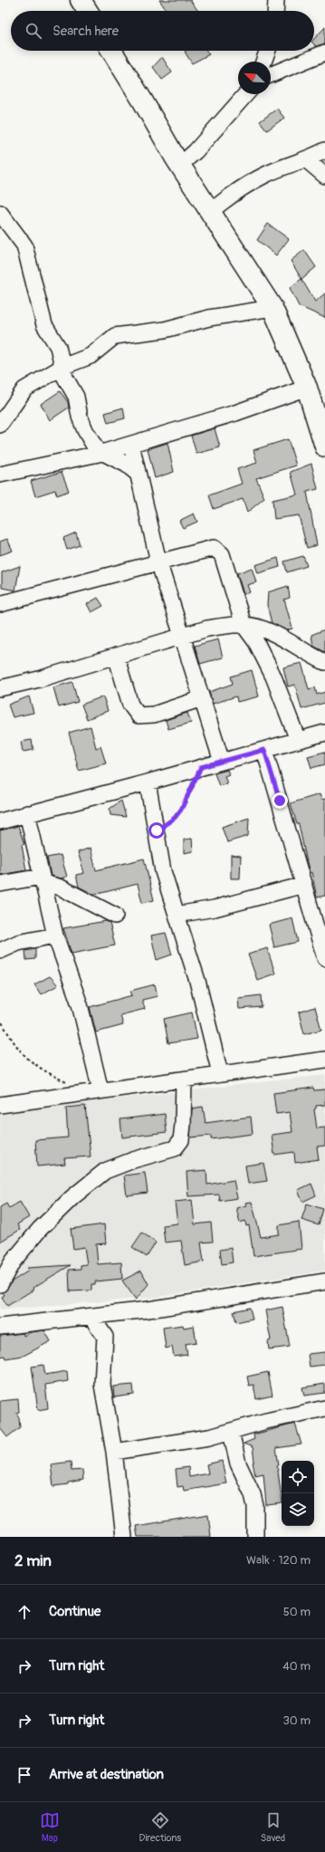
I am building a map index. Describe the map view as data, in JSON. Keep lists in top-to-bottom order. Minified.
{"north":"top left","page":{"search":"Search here","heading":["2 min","Walk · 120 m"],"list":[["Continue","50 m"],["Turn right","40 m"],["Turn right","30 m"],"Arrive at destination"],"nav":["Map","Directions","Saved"]}}
